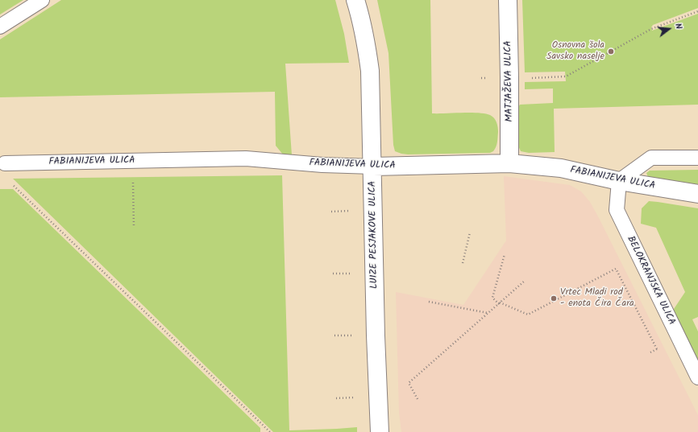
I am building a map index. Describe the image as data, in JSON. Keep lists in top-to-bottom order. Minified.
{"streets":{"street":["MATJAŽEVA ULICA","FABIANIJEVA ULICA","LUIZE PESJAKOVE ULICA"],"lane":["BELOKRANJSKA ULICA"]},"crossings":[["MATJAŽEVA ULICA","FABIANIJEVA ULICA"],["FABIANIJEVA ULICA","LUIZE PESJAKOVE ULICA"],["FABIANIJEVA ULICA","BELOKRANJSKA ULICA"]],"places":["Osnovna šola Savsko naselje","Vrtec Mladi rod - enota Čira Čara"],"north":"right"}
